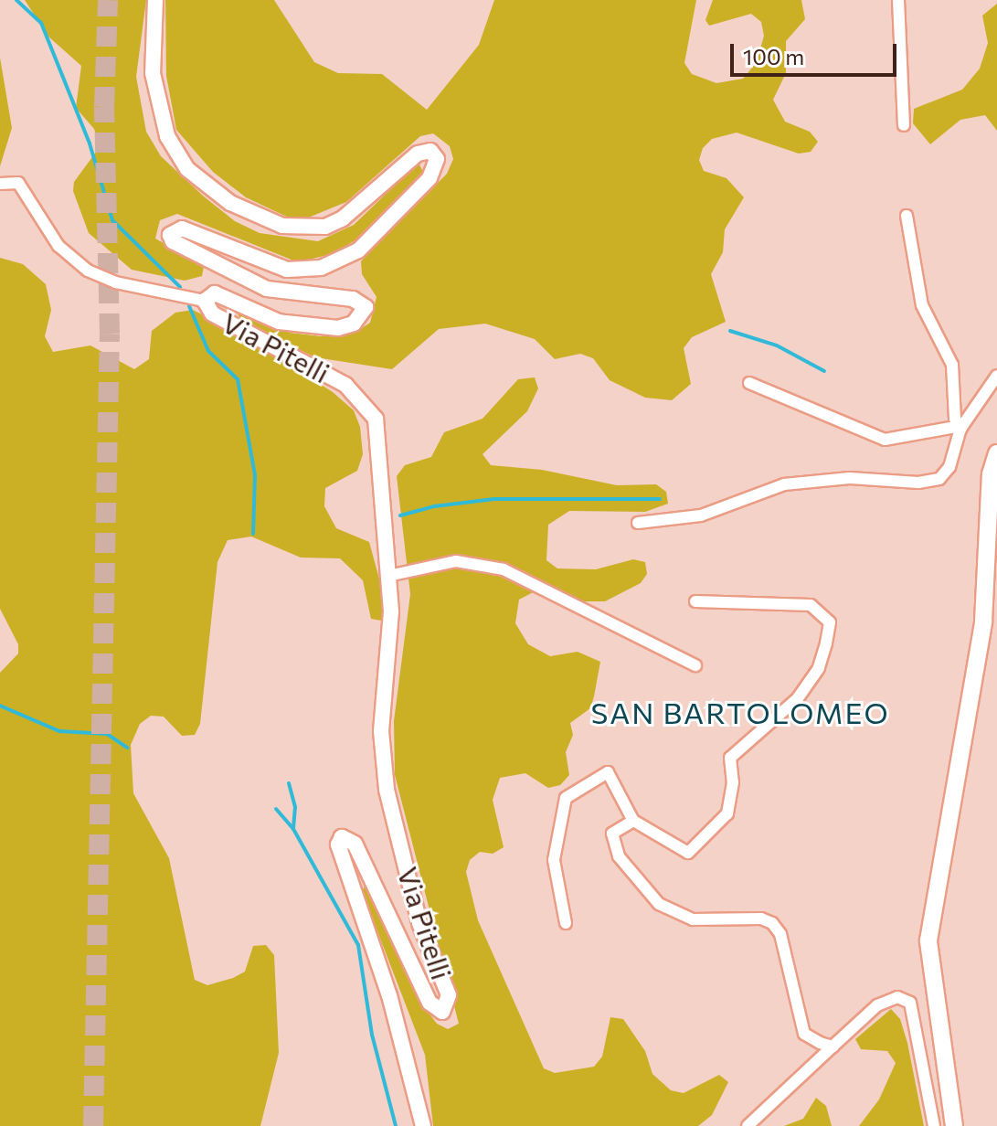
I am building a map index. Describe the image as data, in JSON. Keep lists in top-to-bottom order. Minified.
{"streets":{"street":["Via Pitelli"]},"districts":["SAN BARTOLOMEO"],"scale_bar":"100 m"}
